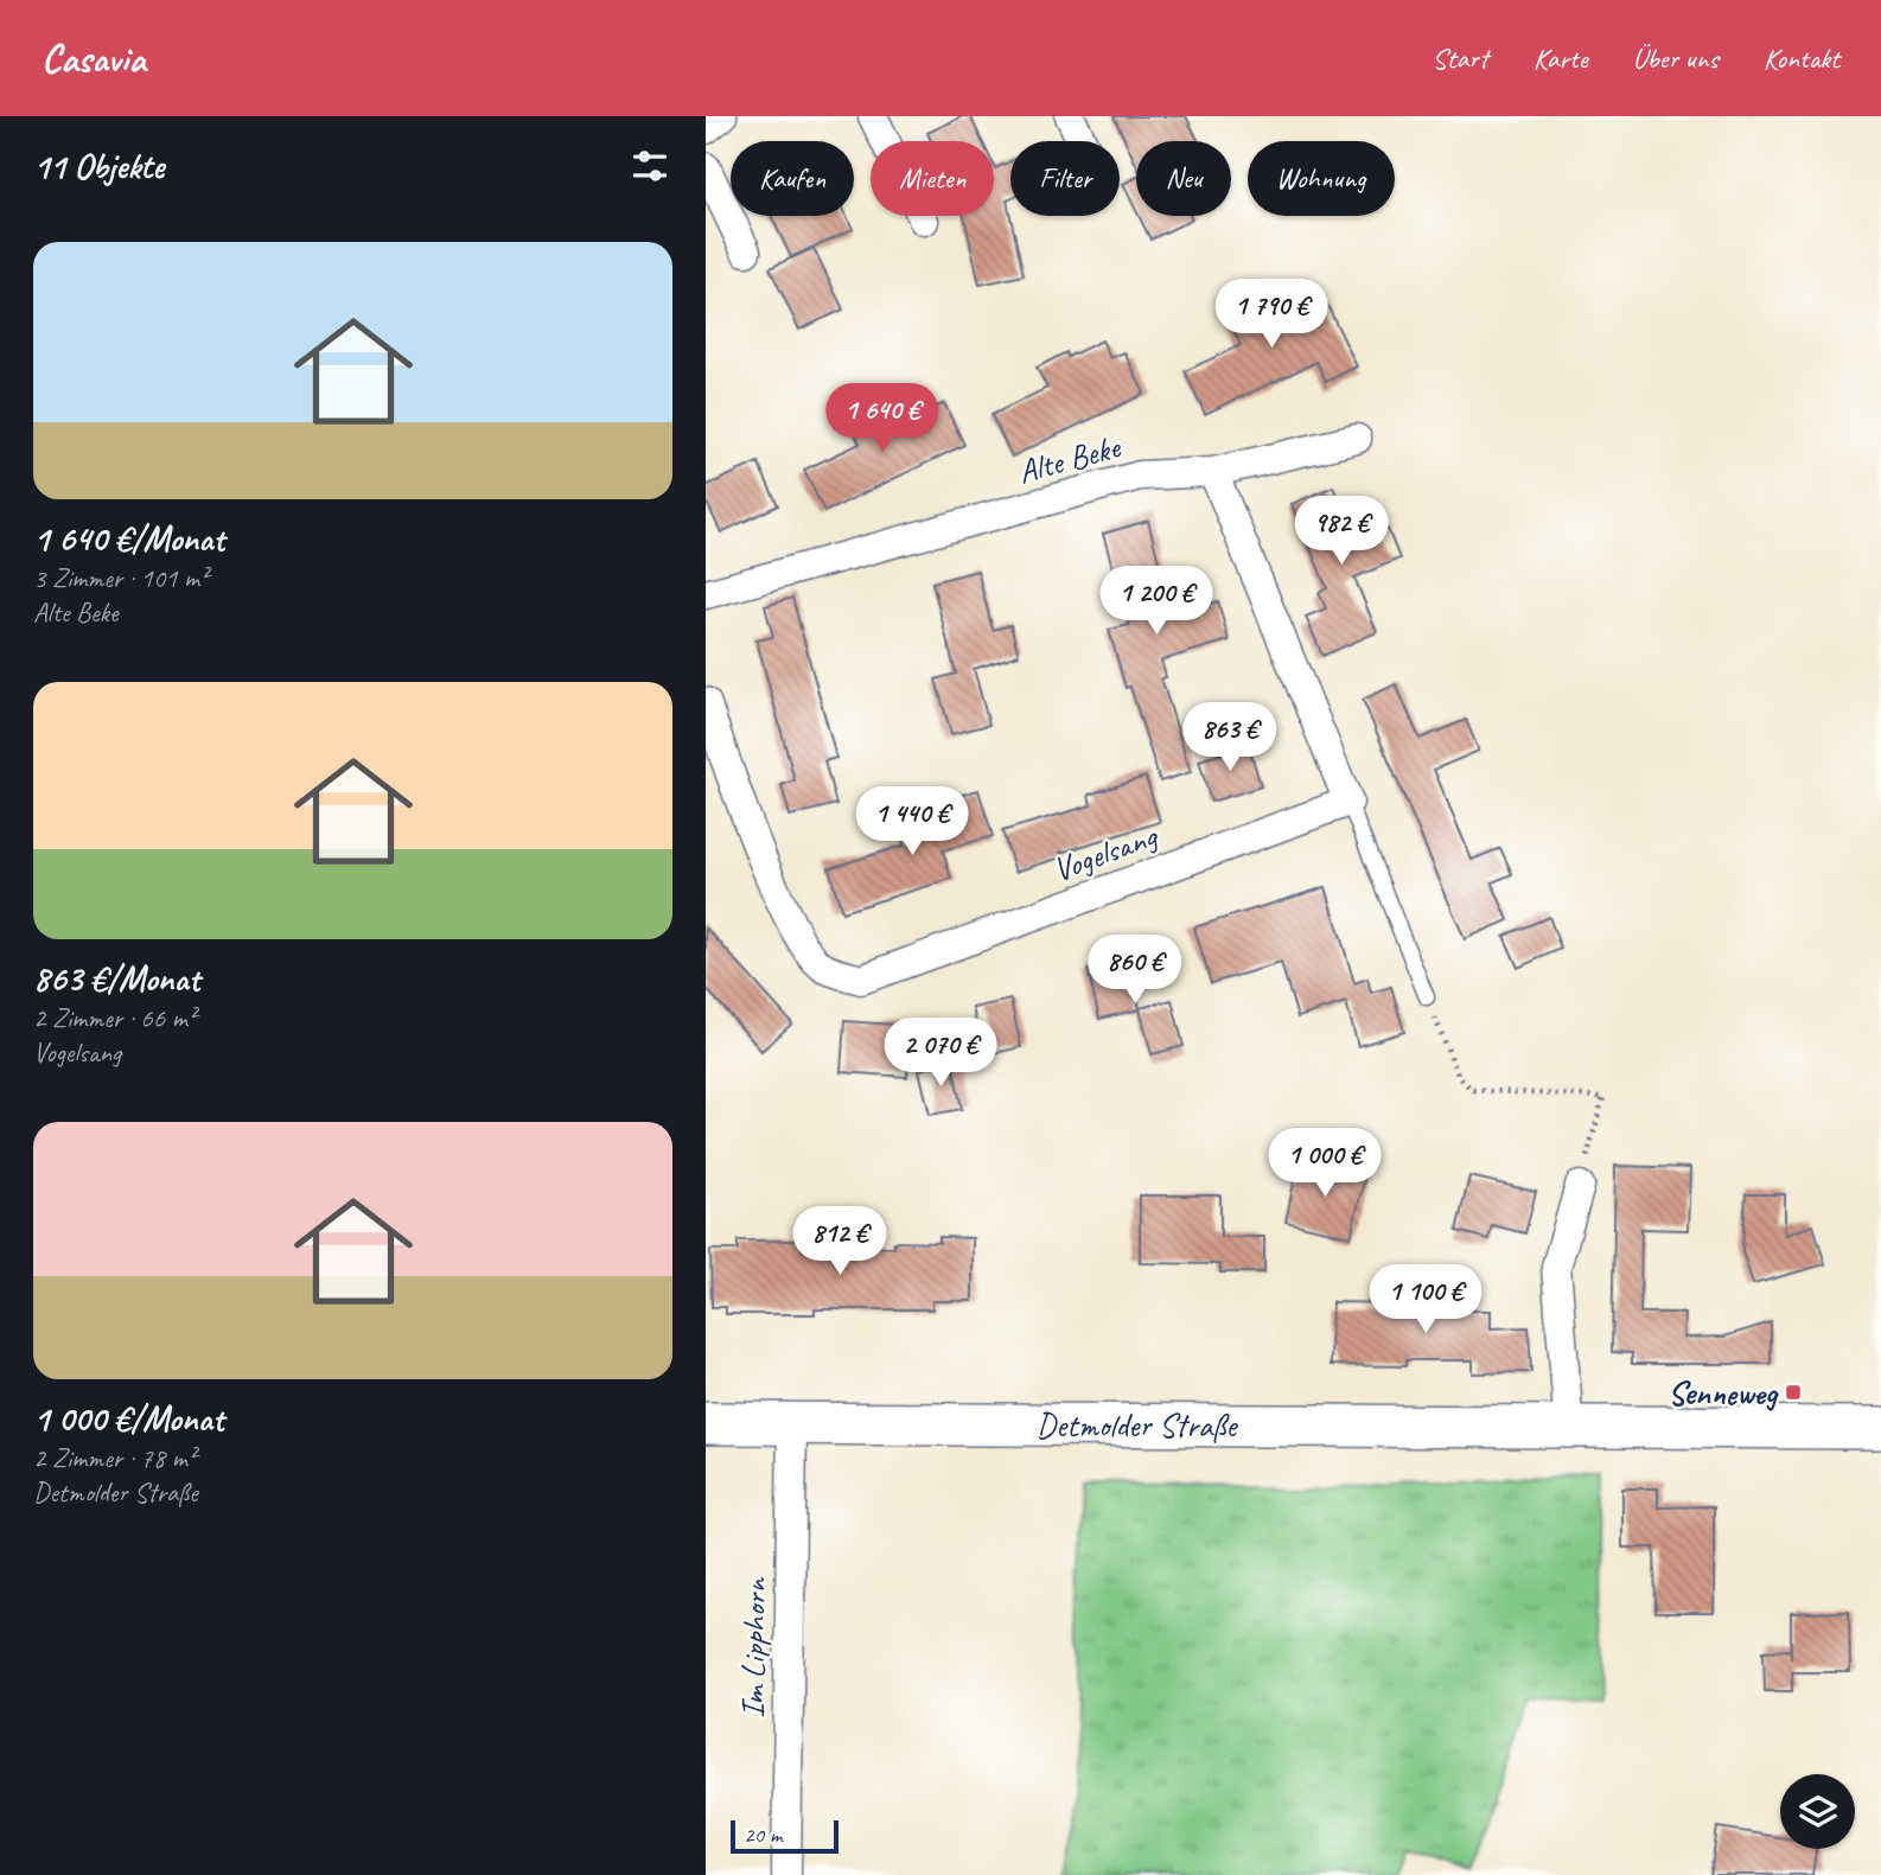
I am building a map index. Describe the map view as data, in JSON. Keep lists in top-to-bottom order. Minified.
{"streets":{"street":["Alte Beke","Vogelsang","Detmolder Straße","Im Lipphorn"]},"crossings":[["Detmolder Straße","Im Lipphorn"]],"places":{"transit":["Senneweg"]},"scale_bar":"20 m","page":{"header":"Casavia","nav":["Start","Karte","Über uns","Kontakt"],"heading":"11 Objekte","chip":["Kaufen","Mieten","Filter","Neu","Wohnung"],"list":[{"name":"1 640 €/Monat","note":"3 Zimmer · 101 m² · Alte Beke"},{"name":"863 €/Monat","note":"2 Zimmer · 66 m² · Vogelsang"},{"name":"1 000 €/Monat","note":"2 Zimmer · 78 m² · Detmolder Straße"}],"price":["1 790 €","1 640 €","982 €","1 200 €","863 €","1 440 €","860 €","2 070 €","1 000 €","812 €","1 100 €"],"scale":"20 m"}}
